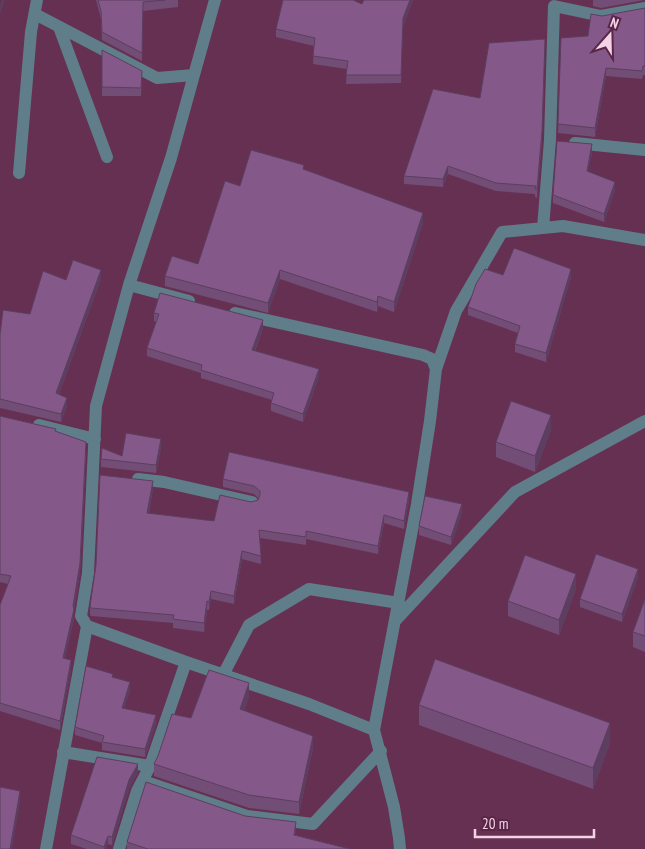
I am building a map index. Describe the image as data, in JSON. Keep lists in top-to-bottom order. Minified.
{"scale_bar":"20 m","north":"top"}
